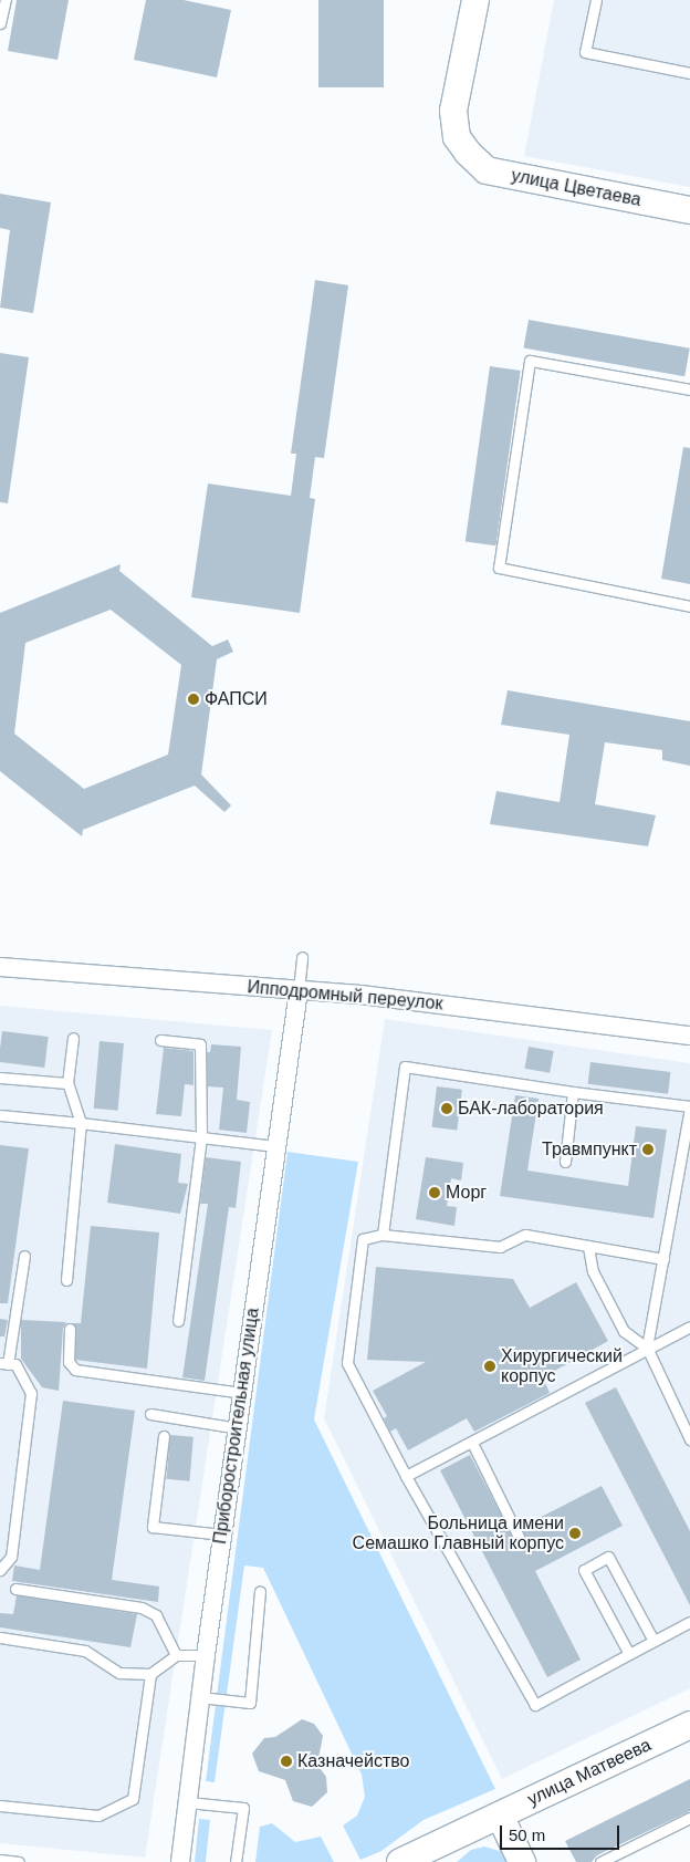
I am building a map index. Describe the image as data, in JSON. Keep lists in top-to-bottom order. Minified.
{"streets":{"main road":["улица Цветаева","улица Матвеева"],"street":["Ипподромный переулок","Приборостроительная улица"]},"crossings":[["Ипподромный переулок","Приборостроительная улица"]],"places":["ФАПСИ","БАК-лаборатория","Травмпункт","Морг","Хирургический корпус","Больница имени Семашко Главный корпус","Казначейство"],"scale_bar":"50 m"}
